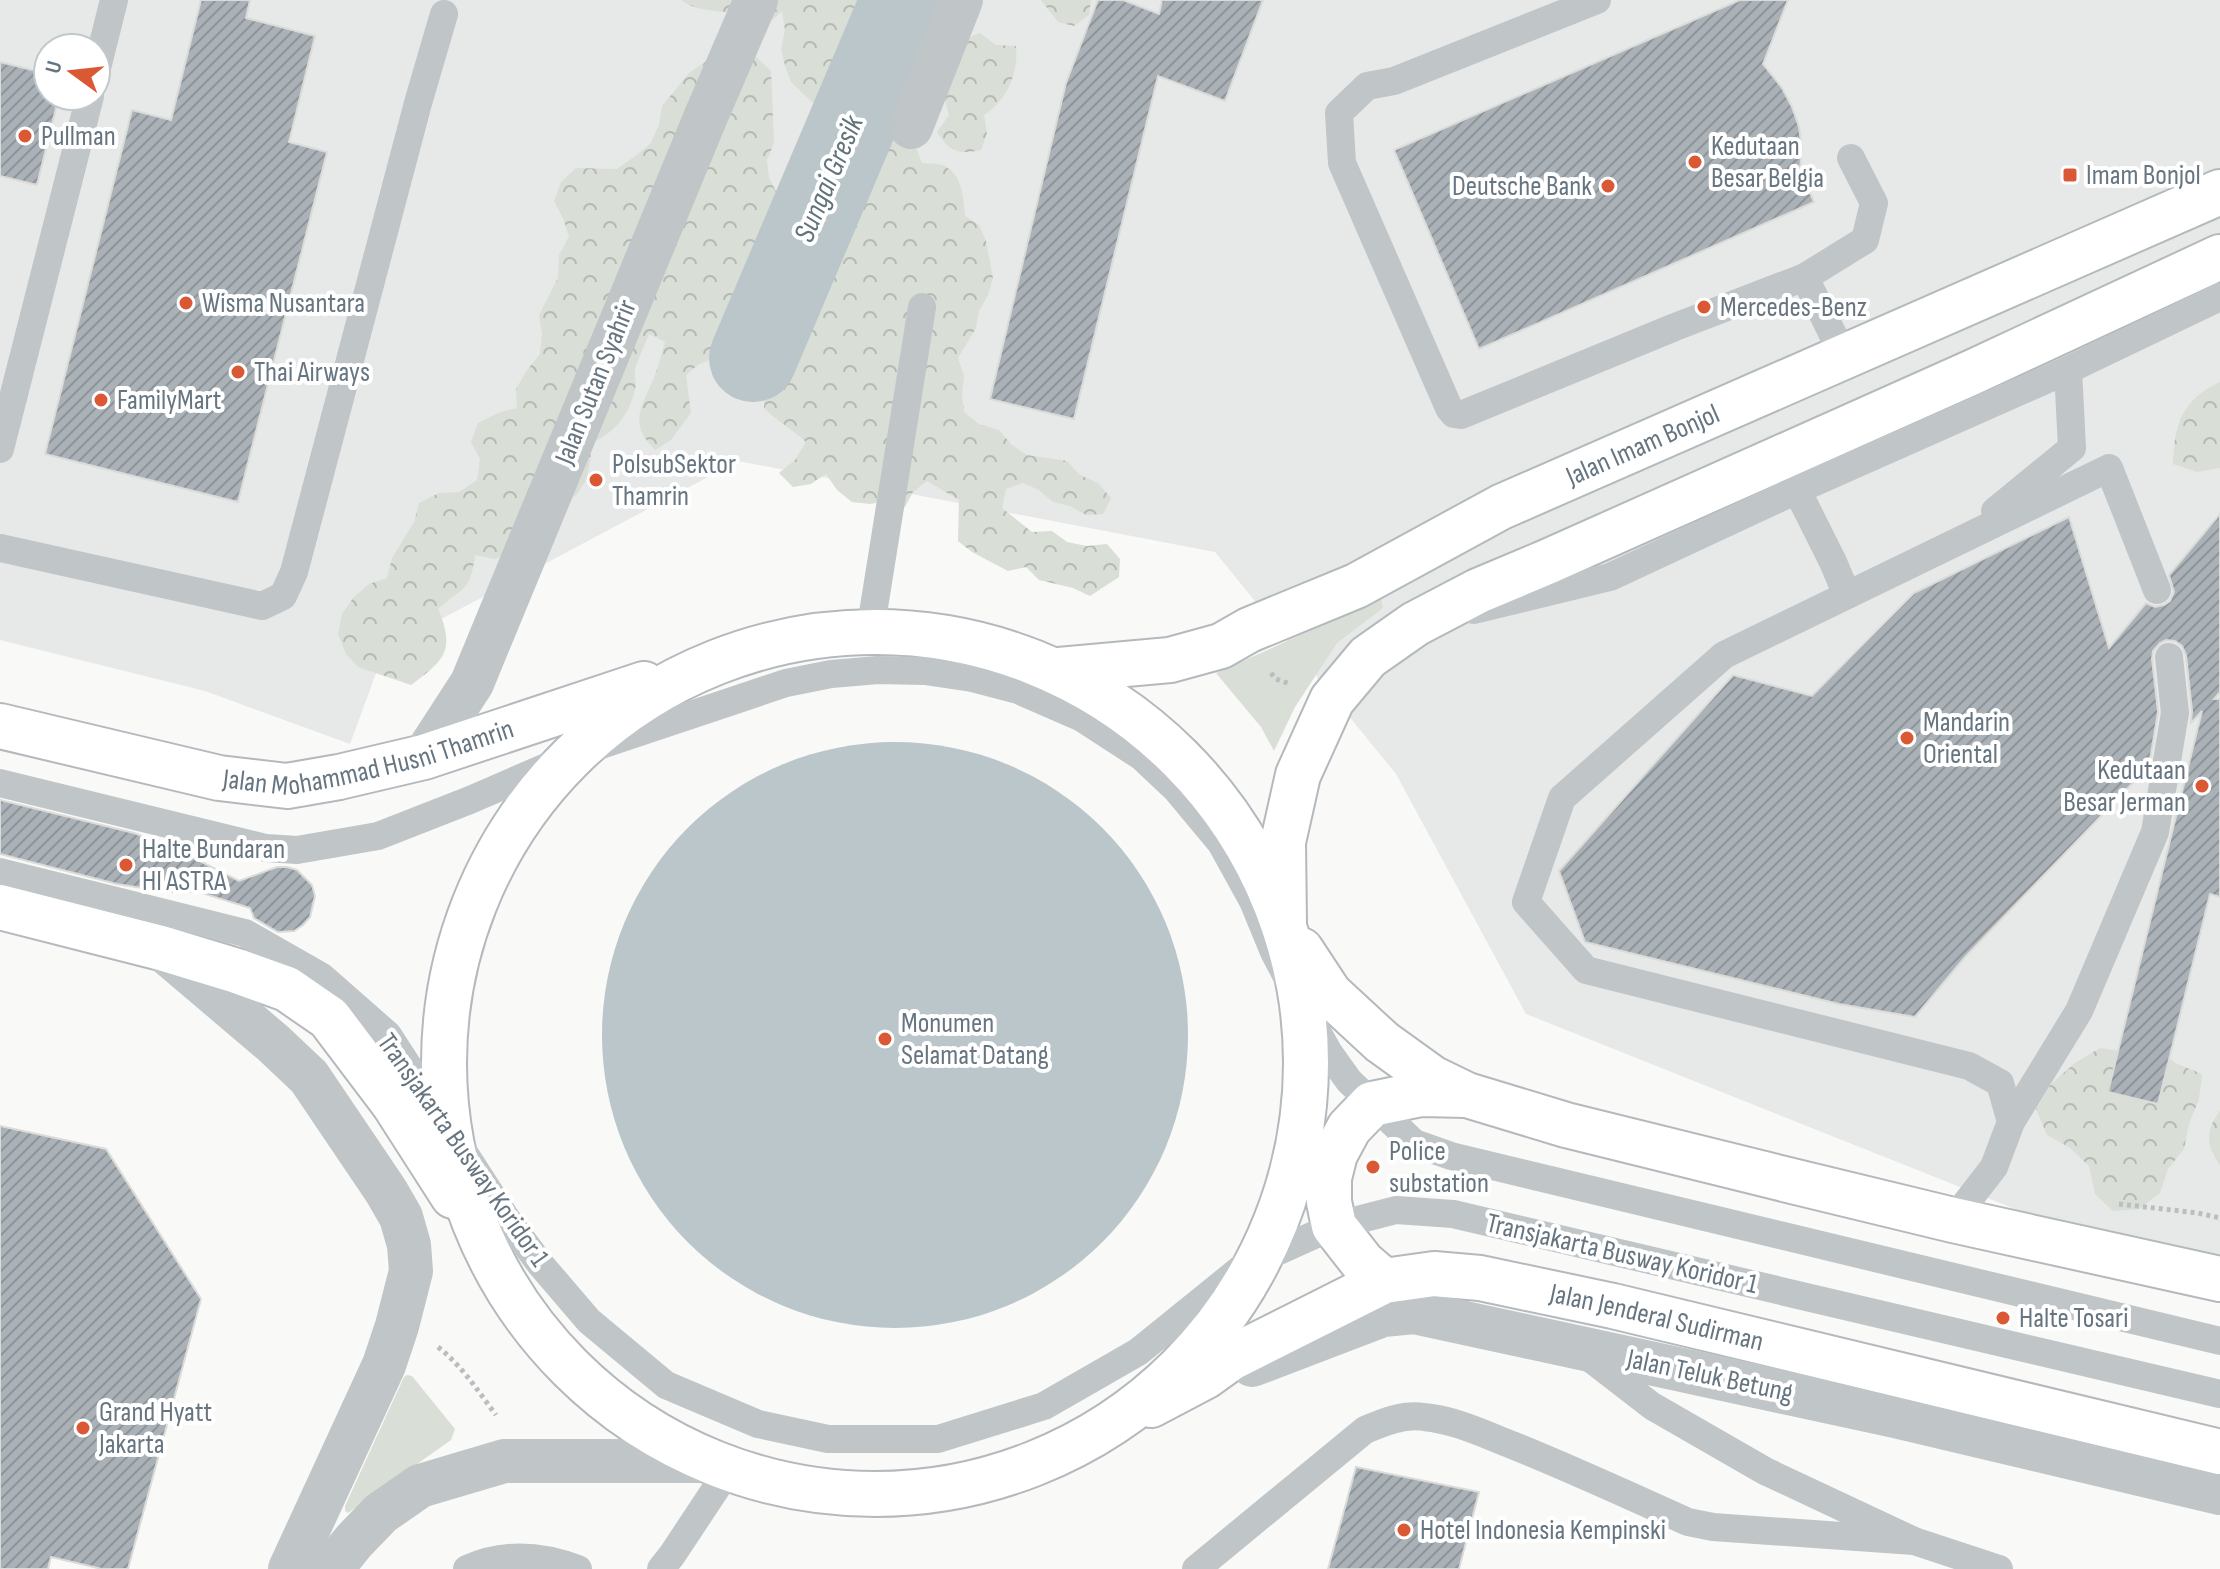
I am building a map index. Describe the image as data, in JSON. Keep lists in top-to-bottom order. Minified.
{"streets":{"main road":["Jalan Imam Bonjol","Jalan Mohammad Husni Thamrin","Jalan Jenderal Sudirman"],"street":["Jalan Sutan Syahrir","Jalan Teluk Betung"],"lane":["Transjakarta Busway Koridor 1"]},"crossings":[["Jalan Sutan Syahrir","Jalan Mohammad Husni Thamrin"],["Jalan Jenderal Sudirman","Jalan Teluk Betung"]],"water":["Sungai Gresik"],"places":{"other":["Pullman","Kedutaan Besar Belgia","Deutsche Bank","Wisma Nusantara","Mercedes-Benz","Thai Airways","FamilyMart","PolsubSektor Thamrin","Mandarin Oriental","Kedutaan Besar Jerman","Halte Bundaran HI ASTRA","Monumen Selamat Datang","Police substation","Halte Tosari","Grand Hyatt Jakarta","Hotel Indonesia Kempinski"],"transit":["Imam Bonjol"]},"north":"left"}
